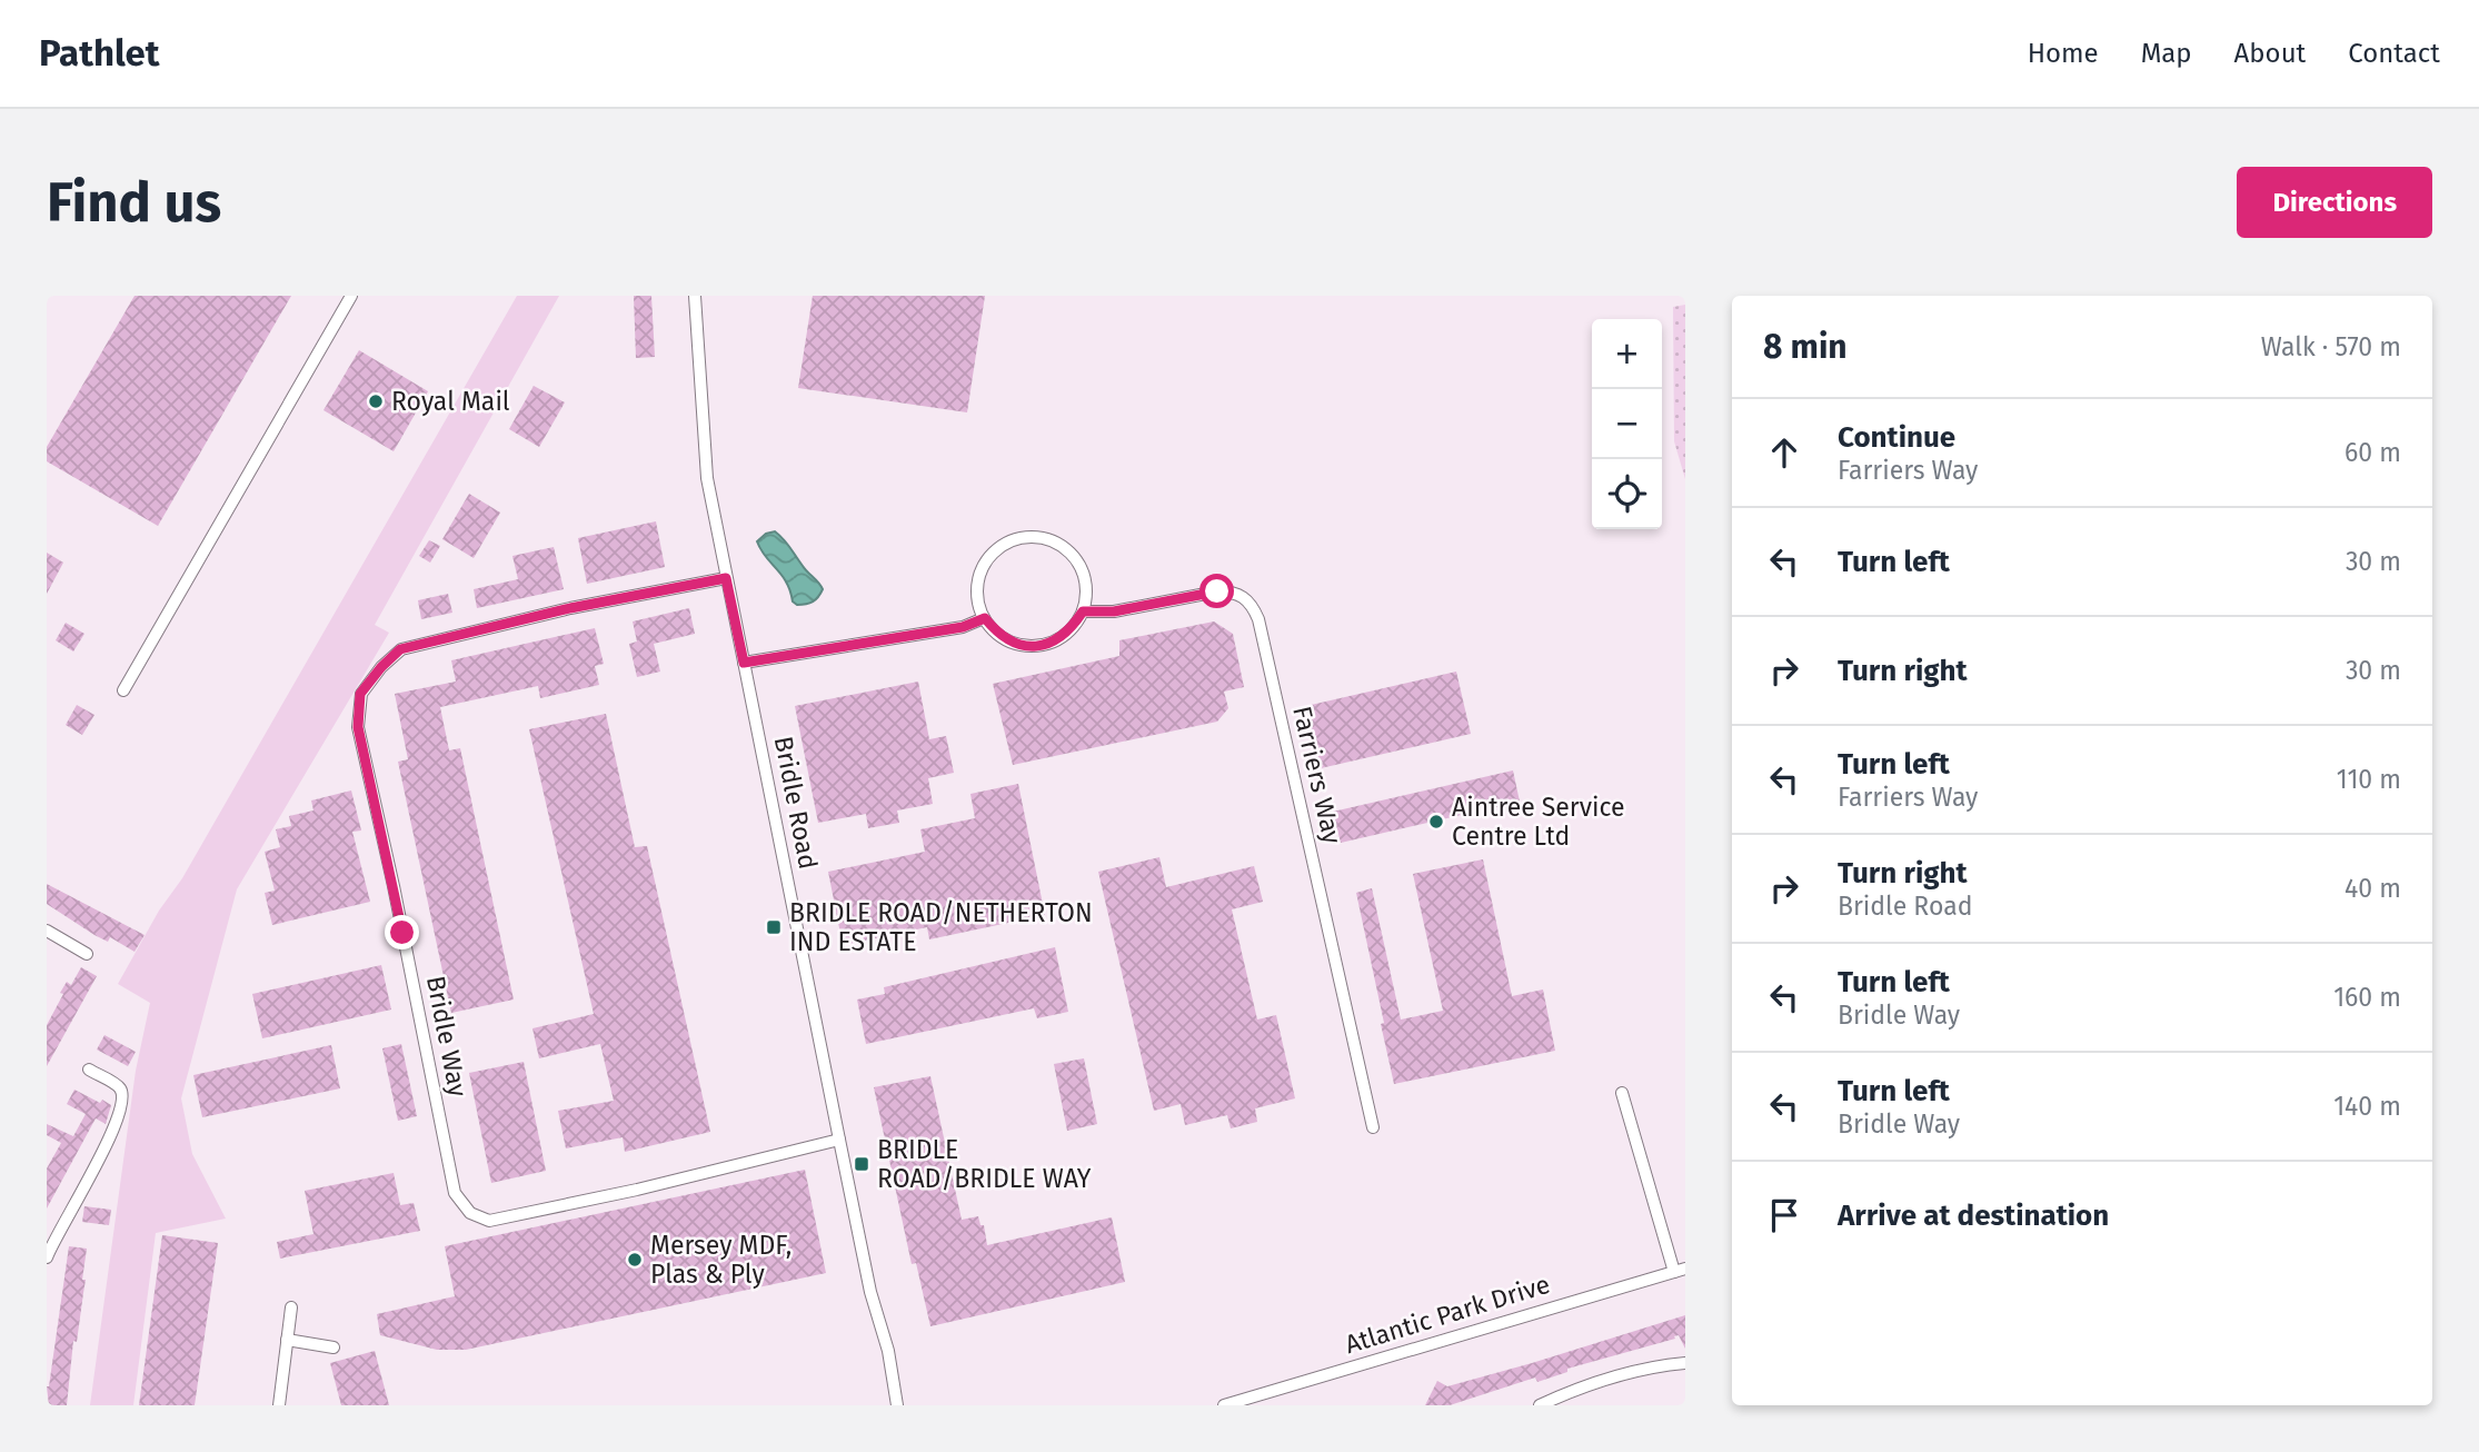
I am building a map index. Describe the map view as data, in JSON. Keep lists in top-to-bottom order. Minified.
{"streets":{"street":["Farriers Way","Bridle Road","Bridle Way","Atlantic Park Drive"]},"crossings":[["Bridle Road","Bridle Way"]],"places":{"other":["Royal Mail","Aintree Service Centre Ltd","Mersey MDF, Plas & Ply"],"transit":["BRIDLE ROAD/NETHERTON IND ESTATE","BRIDLE ROAD/BRIDLE WAY"]},"page":{"header":"Pathlet","nav":["Home","Map","About","Contact"],"buttons":"Directions","title":"Find us","heading":["8 min","Walk · 570 m"],"map_buttons":["+","−"],"list":[["Continue","Farriers Way","60 m"],["Turn left","30 m"],["Turn right","30 m"],["Turn left","Farriers Way","110 m"],["Turn right","Bridle Road","40 m"],["Turn left","Bridle Way","160 m"],["Turn left","Bridle Way","140 m"],"Arrive at destination"]}}
